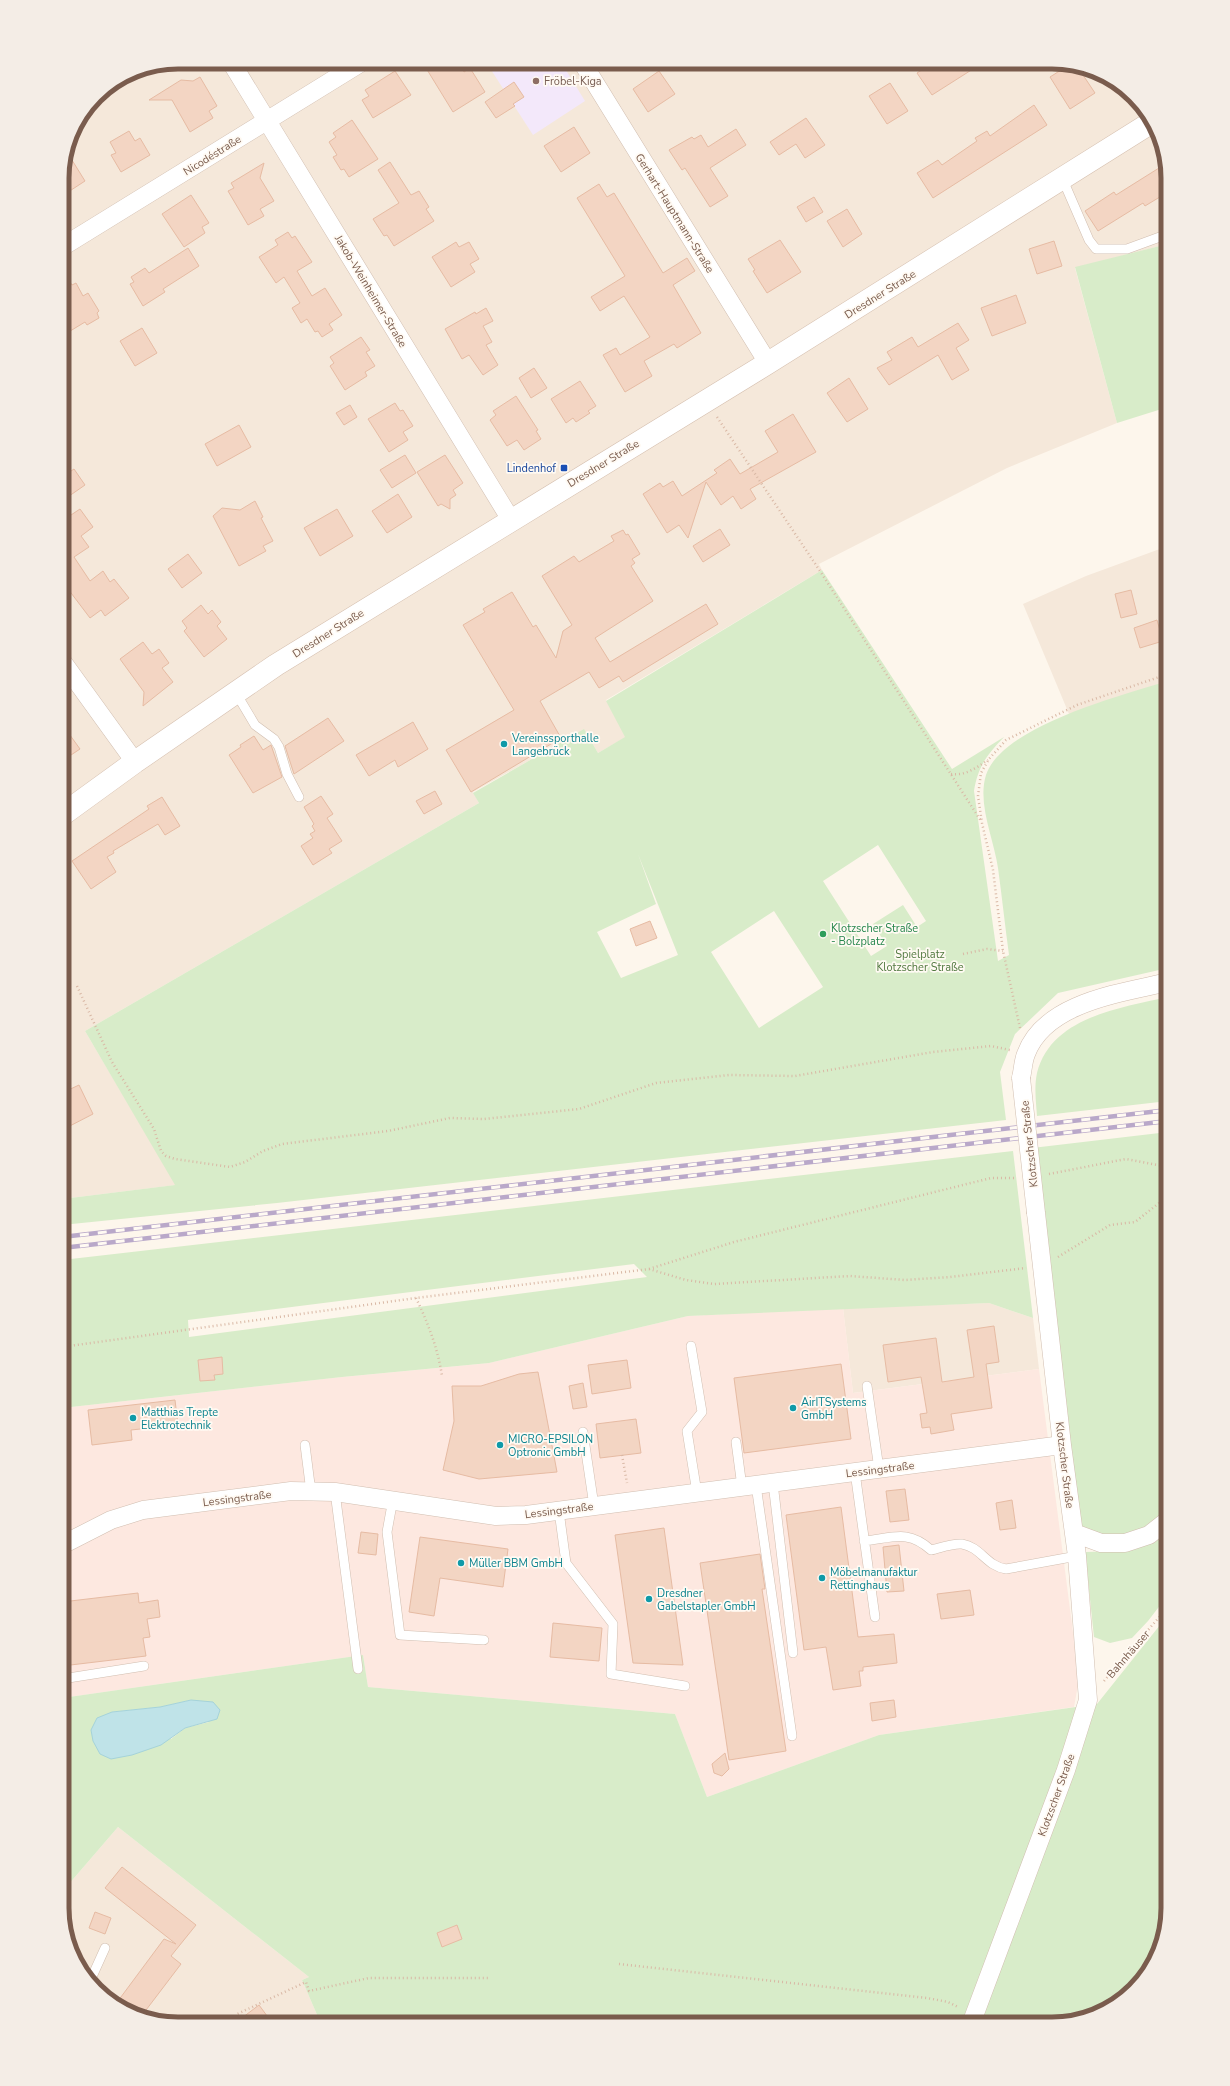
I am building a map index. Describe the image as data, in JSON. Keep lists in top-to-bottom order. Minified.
{"streets":{"main road":["Dresdner Straße"],"street":["Nicodéstraße","Gerhart-Hauptmann-Straße","Jakob-Weinheimer-Straße","Klotzscher Straße","Lessingstraße"],"path":["Bahnhäuser"]},"crossings":[["Nicodéstraße","Jakob-Weinheimer-Straße"],["Gerhart-Hauptmann-Straße","Dresdner Straße"],["Jakob-Weinheimer-Straße","Dresdner Straße"],["Klotzscher Straße","Lessingstraße"],["Klotzscher Straße","Bahnhäuser"]],"parks":["Spielplatz Klotzscher Straße"],"places":{"other":["Fröbel-Kiga","Vereinssporthalle Langebrück","Klotzscher Straße - Bolzplatz","AirITSystems GmbH","Matthias Trepte Elektrotechnik","MICRO-EPSILON Optronic GmbH","Müller BBM GmbH","Möbelmanufaktur Rettinghaus","Dresdner Gabelstapler GmbH"],"transit":["Lindenhof"]}}
